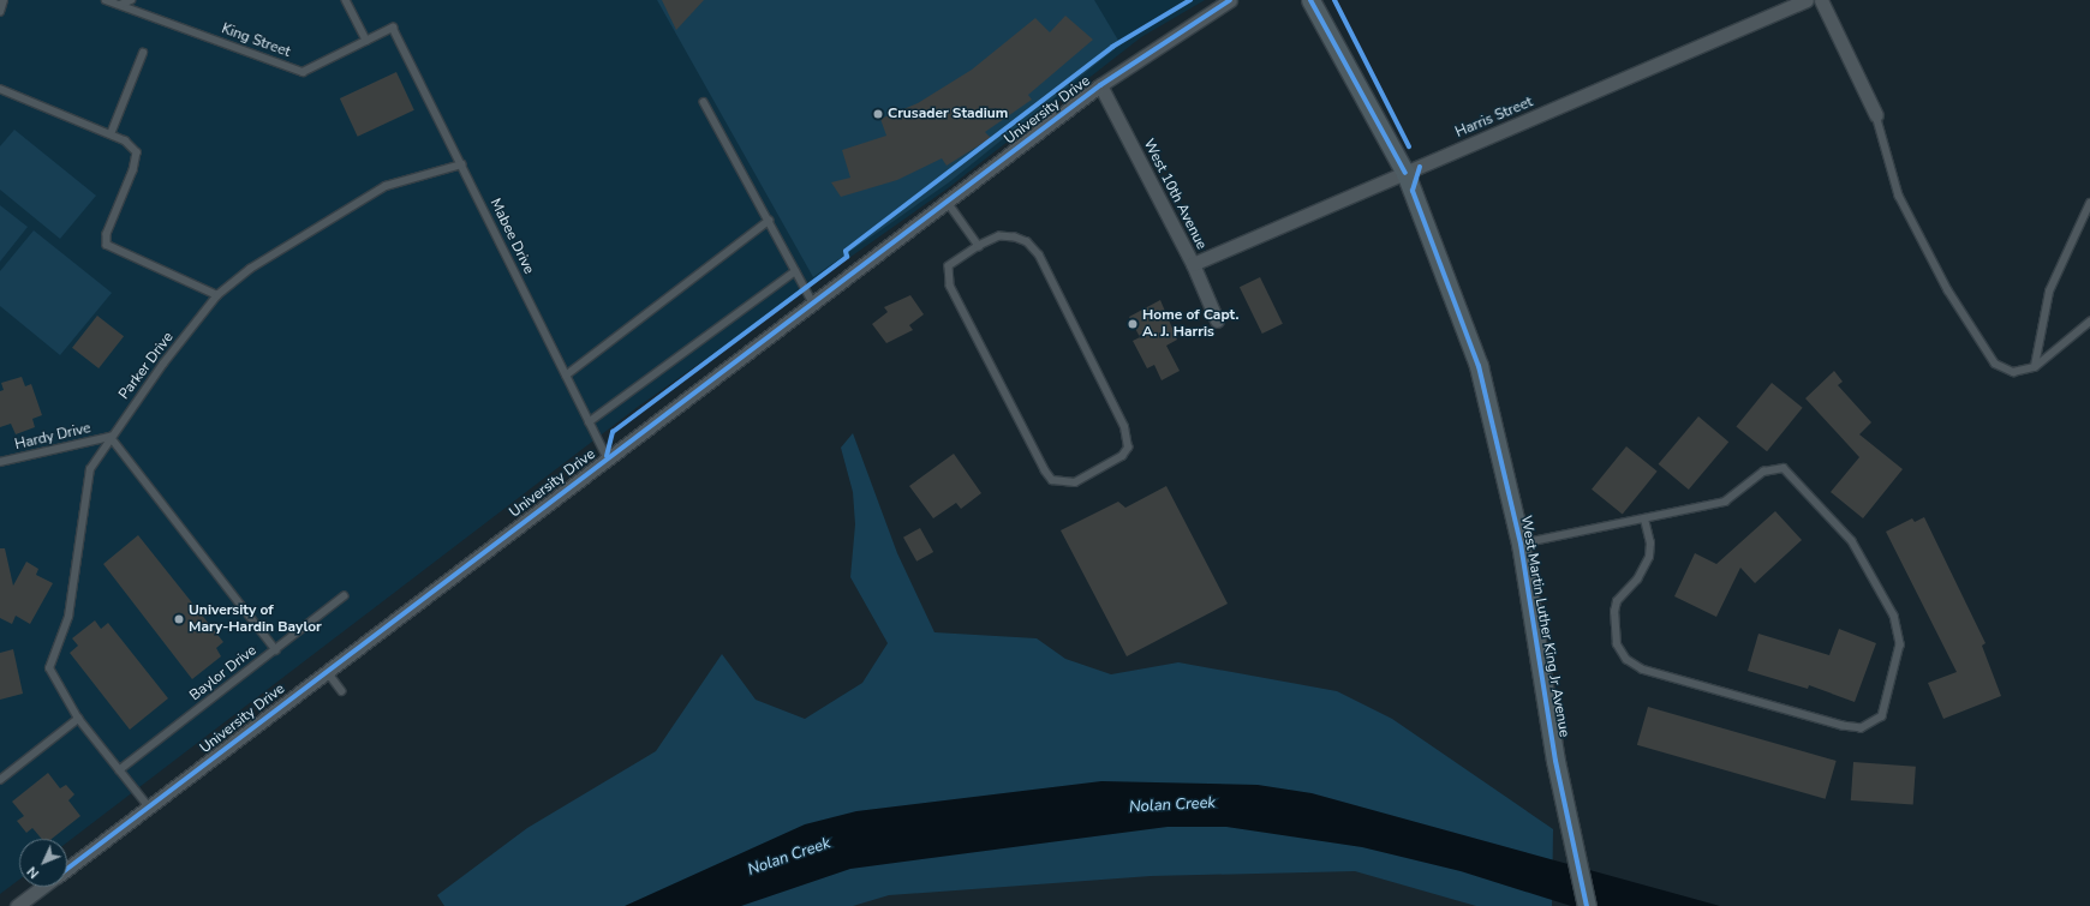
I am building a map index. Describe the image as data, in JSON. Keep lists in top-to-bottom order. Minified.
{"streets":{"street":["University Drive","Harris Street","West 10th Avenue","West Martin Luther King Jr Avenue"],"lane":["King Street","Mabee Drive","Parker Drive","Hardy Drive","Baylor Drive"]},"crossings":[["King Street","Mabee Drive"],["University Drive","West 10th Avenue"],["University Drive","Mabee Drive"],["University Drive","Parker Drive"],["Harris Street","West 10th Avenue"],["Harris Street","West Martin Luther King Jr Avenue"],["Mabee Drive","Parker Drive"],["Parker Drive","Hardy Drive"],["Parker Drive","Baylor Drive"]],"water":["Nolan Creek"],"places":["Crusader Stadium","Home of Capt. A. J. Harris","University of Mary-Hardin Baylor"],"north":"bottom left"}
